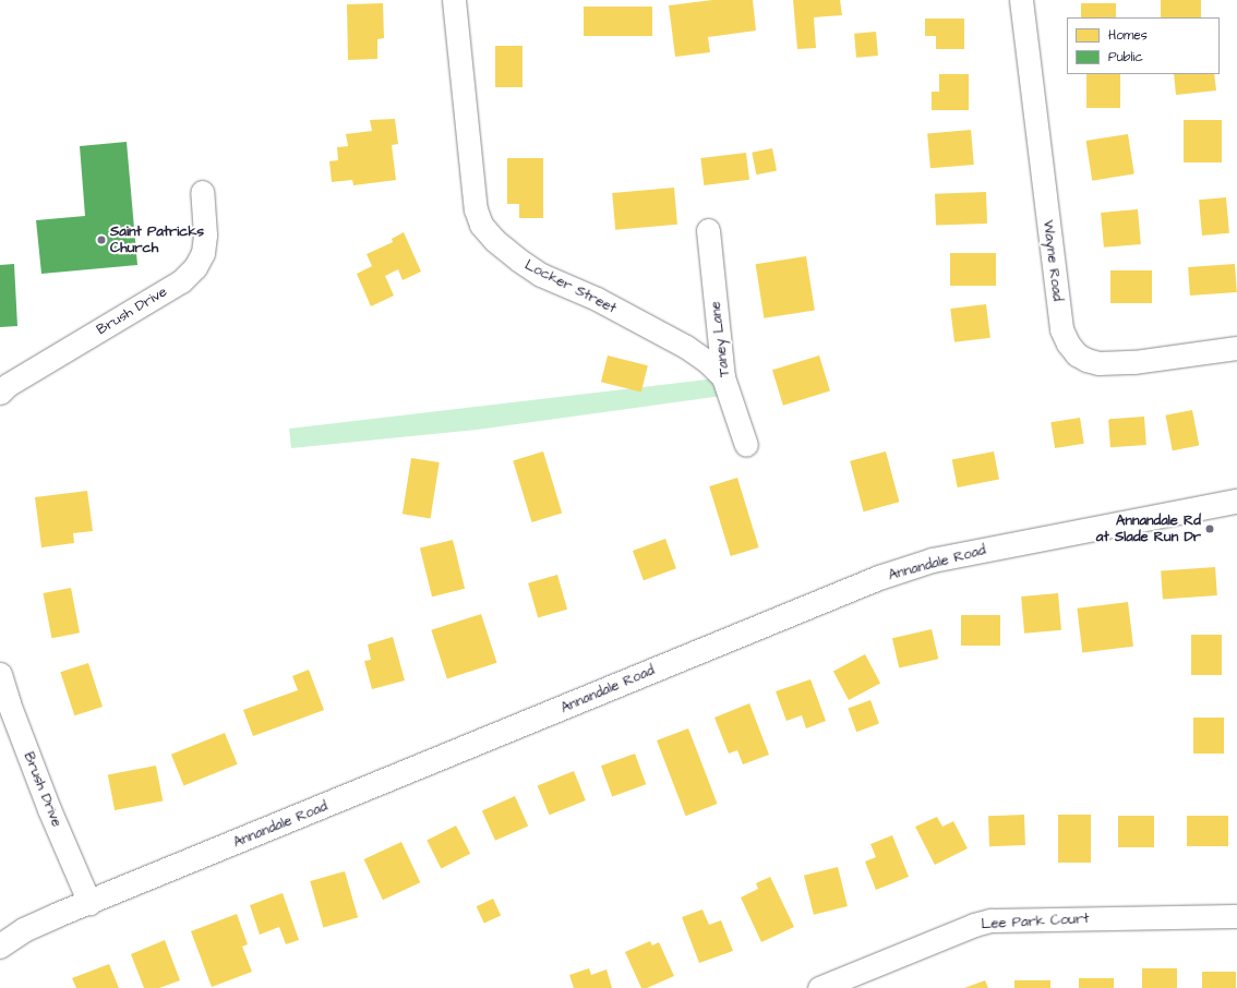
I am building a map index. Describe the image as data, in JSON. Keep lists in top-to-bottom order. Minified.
{"streets":{"main road":["Annandale Road"],"street":["Wayne Road","Locker Street","Brush Drive","Taney Lane","Lee Park Court"]},"crossings":[["Locker Street","Taney Lane"],["Brush Drive","Annandale Road"]],"places":["Saint Patricks Church","Annandale Rd at Slade Run Dr"],"legend":["Homes","Public"]}
